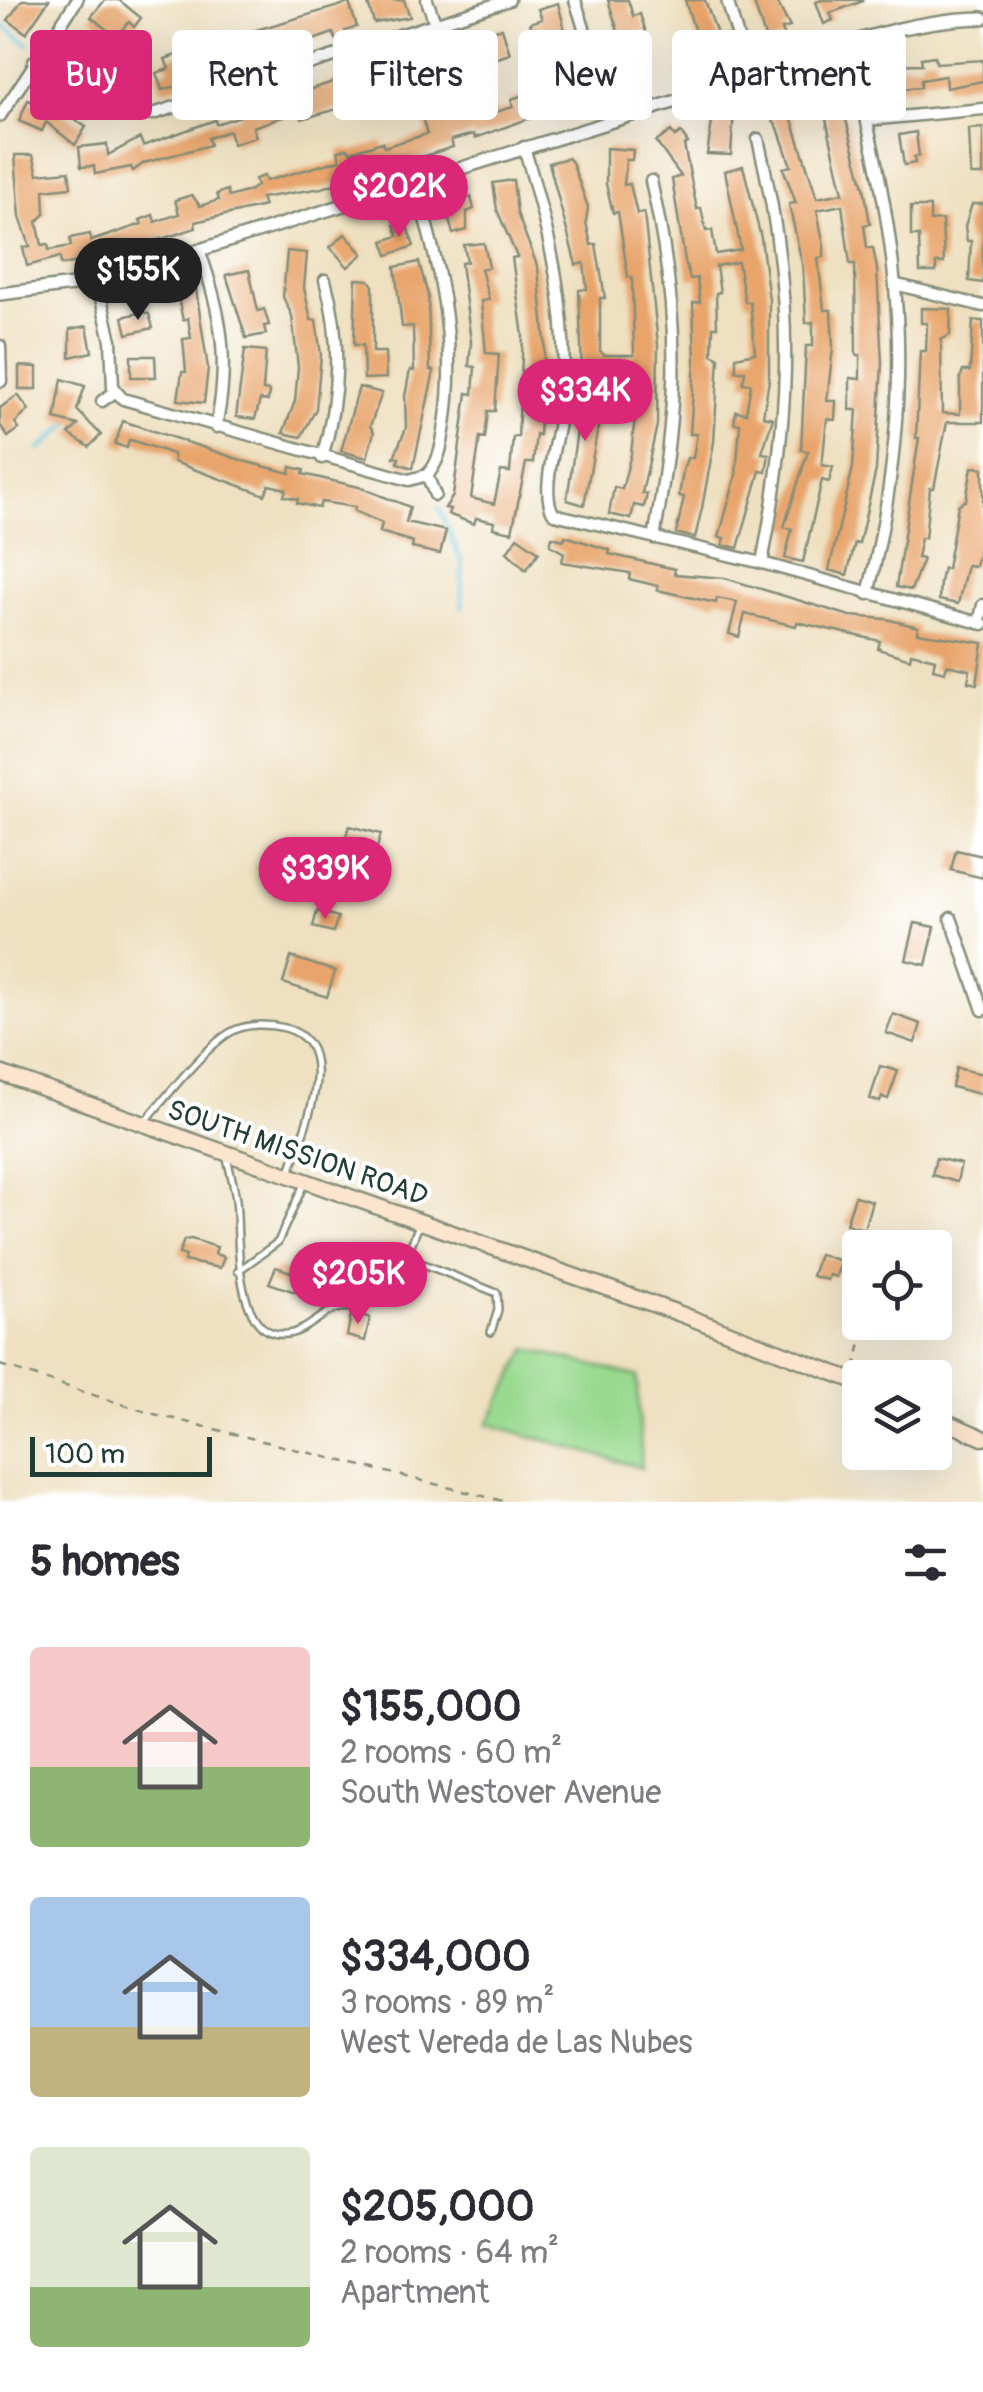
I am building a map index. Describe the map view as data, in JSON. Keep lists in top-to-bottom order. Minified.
{"streets":{"main road":["SOUTH MISSION ROAD"]},"scale_bar":"100 m","page":{"chip":["Buy","Rent","Filters","New","Apartment"],"price":["$202K","$155K","$334K","$339K","$205K"],"scale":"100 m","heading":"5 homes","list":[{"name":"$155,000","note":"2 rooms · 60 m² · South Westover Avenue"},{"name":"$334,000","note":"3 rooms · 89 m² · West Vereda de Las Nubes"},{"name":"$205,000","note":"2 rooms · 64 m² · Apartment"}]}}
